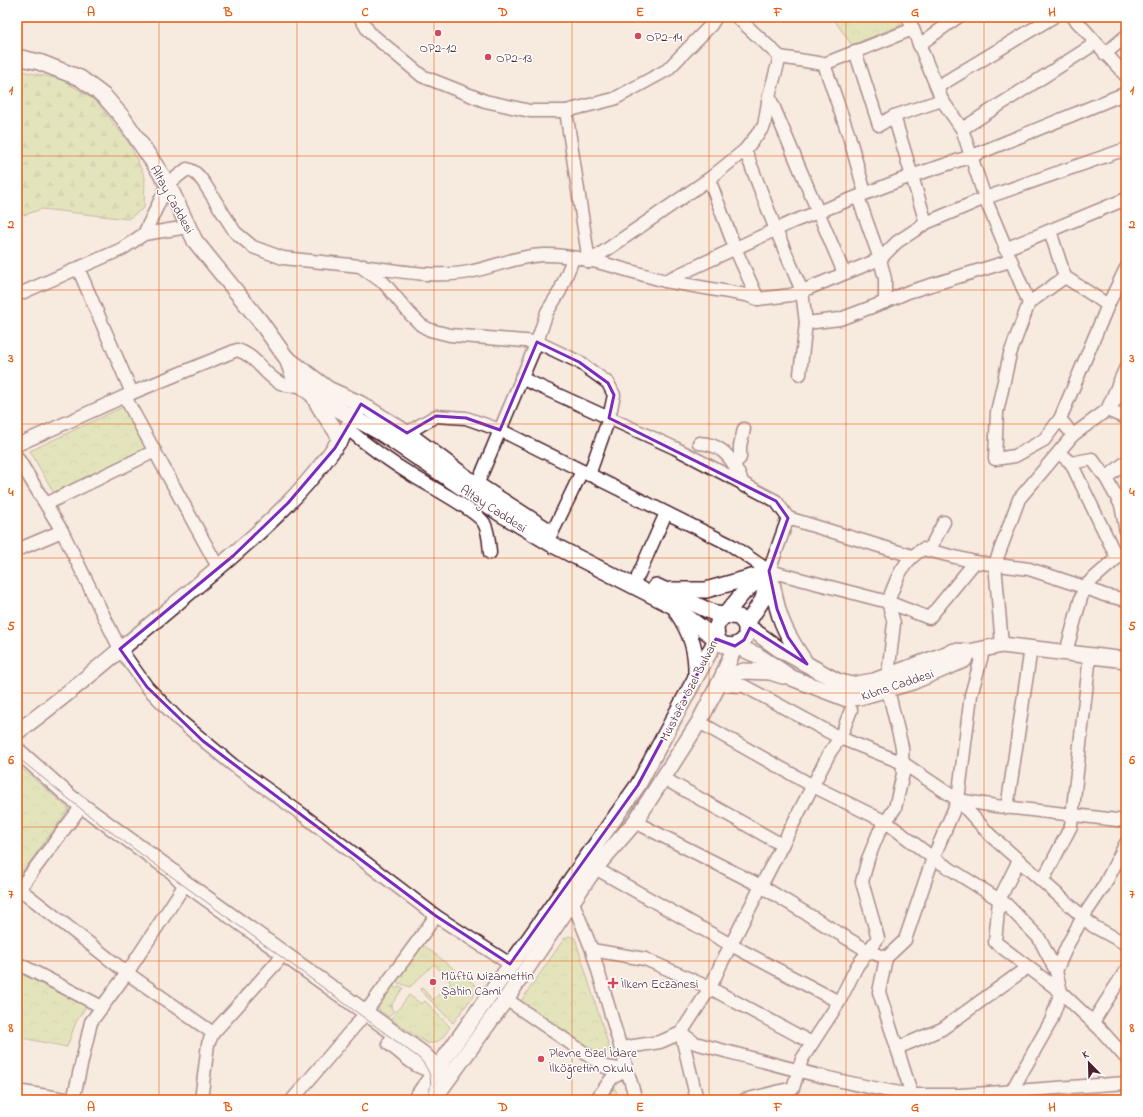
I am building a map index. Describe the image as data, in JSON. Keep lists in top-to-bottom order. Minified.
{"streets":{"main road":["Altay Caddesi","Kıbrıs Caddesi","Mustafa Özel Bulvarı"]},"crossings":[["Altay Caddesi","Kıbrıs Caddesi"],["Altay Caddesi","Mustafa Özel Bulvarı"],["Kıbrıs Caddesi","Mustafa Özel Bulvarı"]],"places":{"other":["OP2-12","OP2-14","OP2-13","Müftü Nizamettin Şahin Cami","Plevne Özel İdare İlköğretim Okulu"],"health":["İlkem Eczanesi"]},"north":"top left","grid":{"columns":["A","B","C","D","E","F","G","H"],"rows":["1","2","3","4","5","6","7","8"]}}
